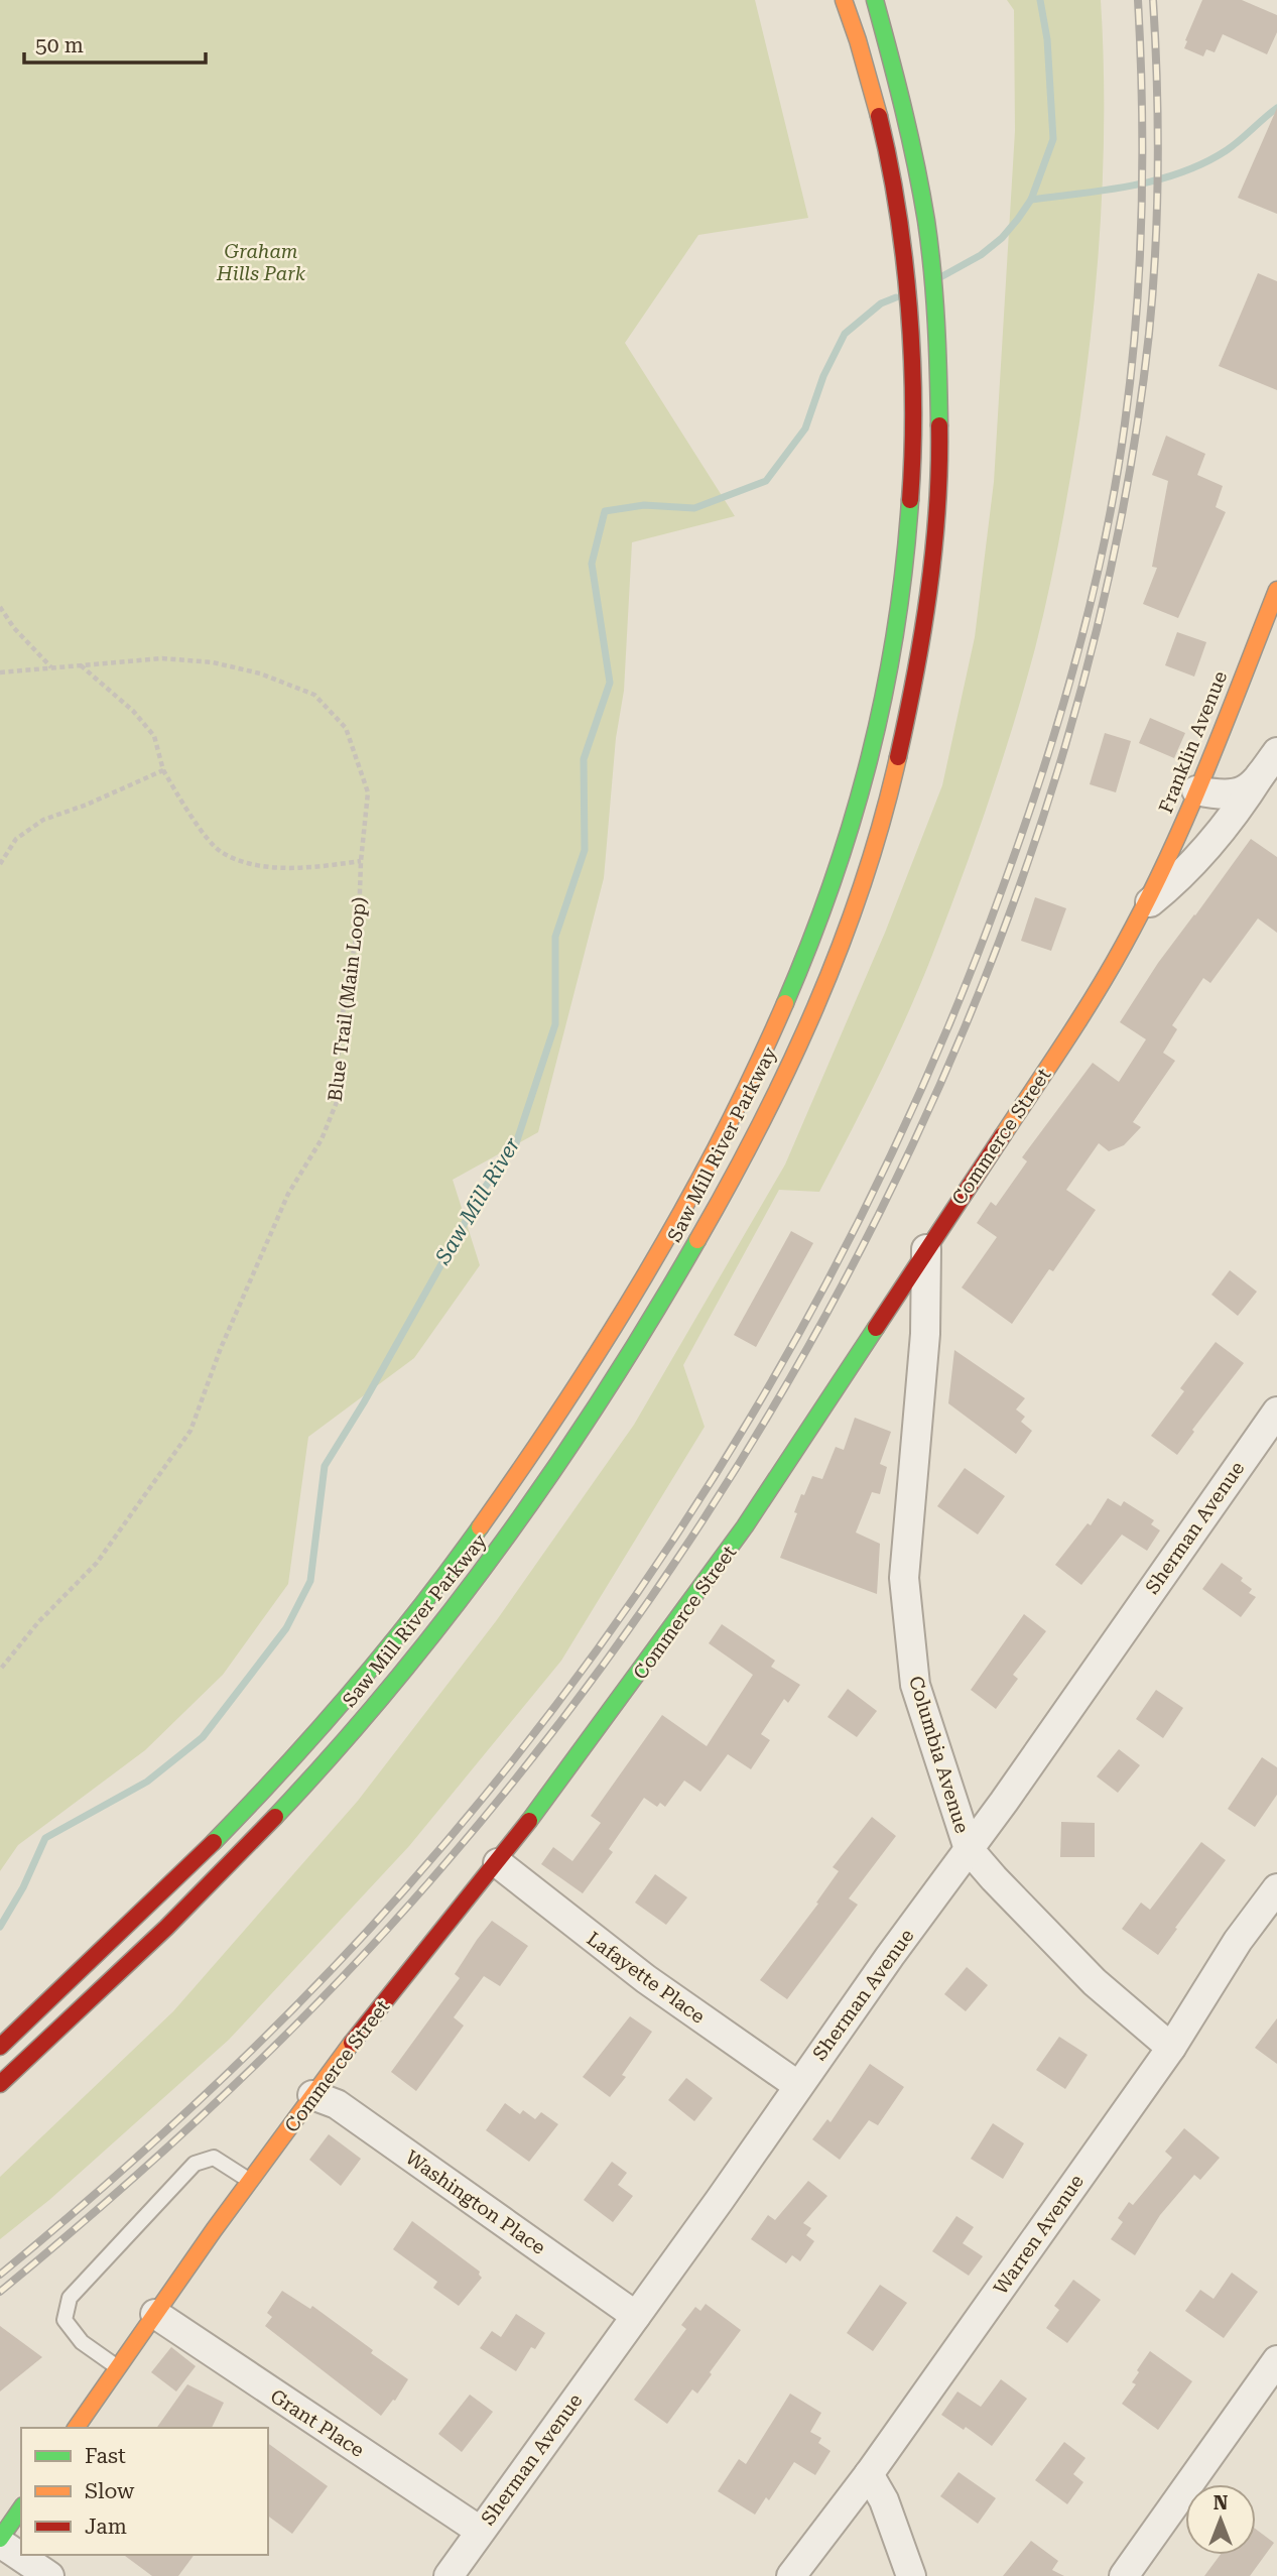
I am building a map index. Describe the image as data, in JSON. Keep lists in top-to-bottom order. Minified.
{"streets":{"main road":["Franklin Avenue","Commerce Street","Saw Mill River Parkway"],"street":["Sherman Avenue","Columbia Avenue","Lafayette Place","Washington Place","Warren Avenue","Grant Place"],"path":["Blue Trail (Main Loop)"]},"crossings":[["Franklin Avenue","Commerce Street"],["Commerce Street","Columbia Avenue"],["Commerce Street","Lafayette Place"],["Commerce Street","Washington Place"],["Commerce Street","Grant Place"],["Sherman Avenue","Columbia Avenue"],["Sherman Avenue","Lafayette Place"],["Sherman Avenue","Washington Place"],["Sherman Avenue","Grant Place"],["Columbia Avenue","Warren Avenue"]],"water":["Saw Mill River"],"parks":["Graham Hills Park"],"legend":["Fast","Slow","Jam"],"scale_bar":"50 m","north":"top"}
